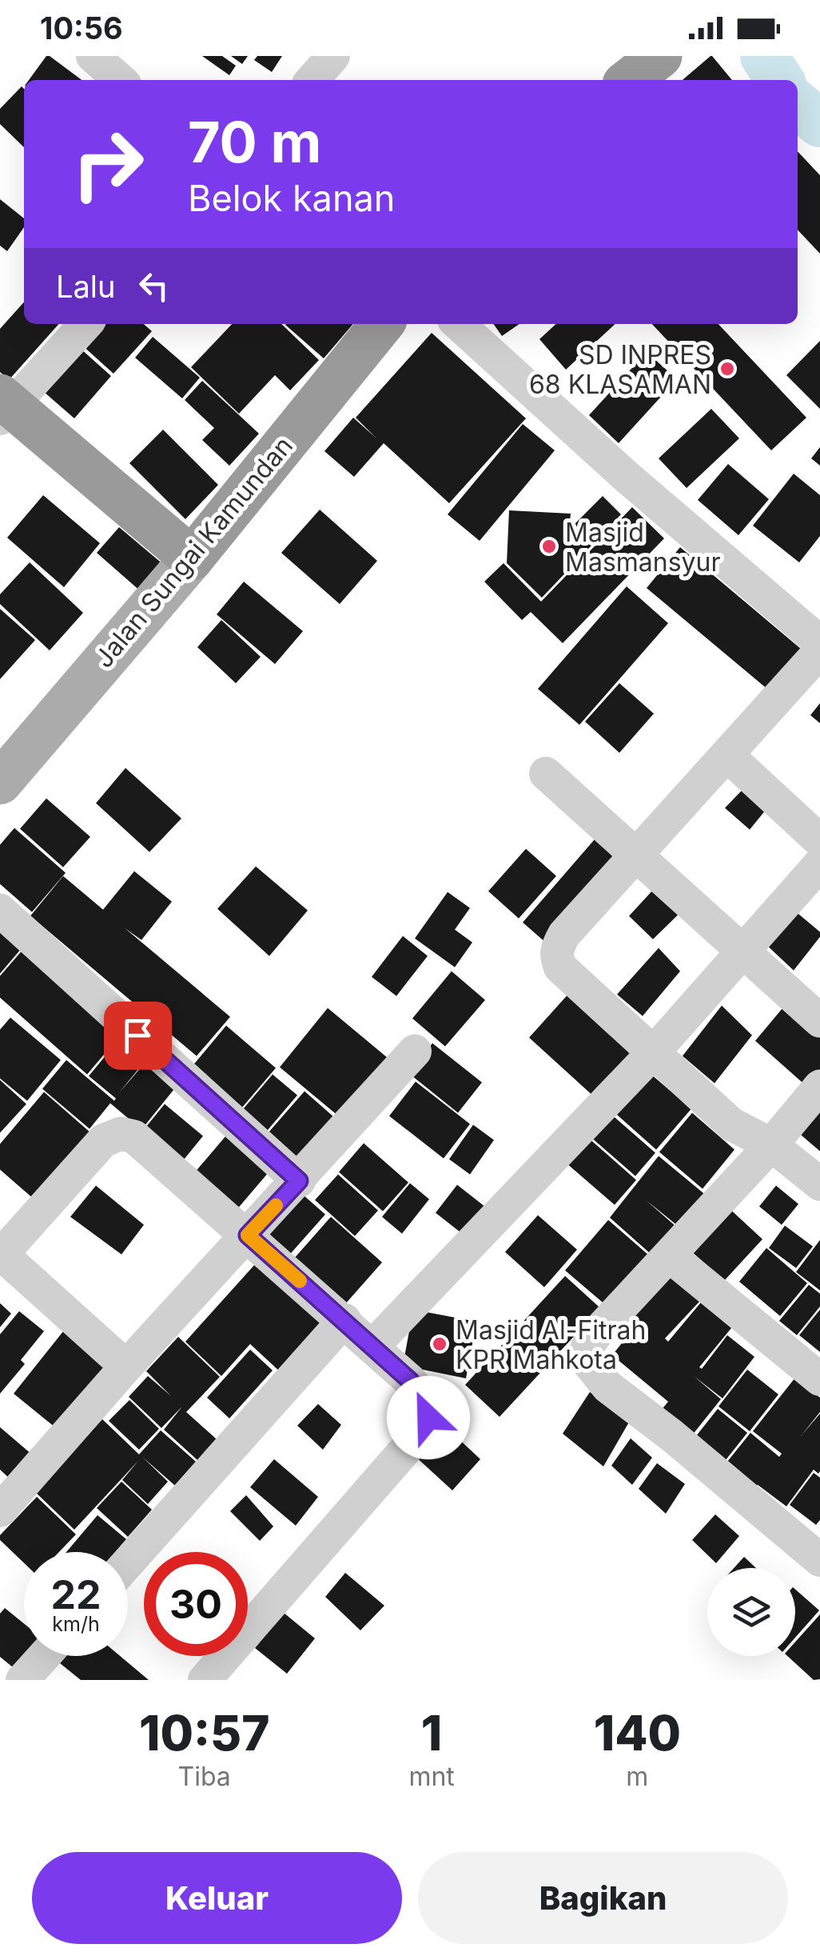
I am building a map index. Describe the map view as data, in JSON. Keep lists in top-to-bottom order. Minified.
{"streets":{"highway":["Jalan Sungai Kamundan"]},"places":["SD INPRES 68 KLASAMAN","Masjid Masmansyur","Masjid Al-Fitrah KPR Mahkota"],"page":{"status":"10:56","turn":["70 m","Belok kanan"],"then":"Lalu","speed":"22 km/h","limit":"30","eta":["10:57","Tiba","1","mnt","140","m"],"buttons":["Keluar","Bagikan"]}}
